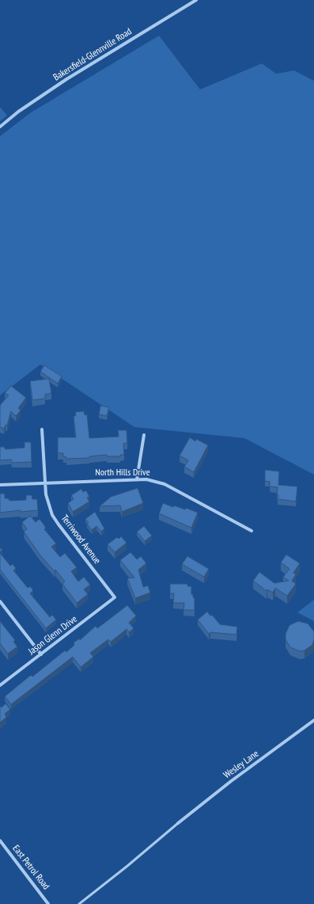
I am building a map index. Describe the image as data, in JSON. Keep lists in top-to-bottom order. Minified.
{"streets":{"street":["Bakersfield-Glennville Road","North Hills Drive","Terriwood Avenue","Jason Glenn Drive","Wesley Lane","East Petrol Road"]},"crossings":[["North Hills Drive","Terriwood Avenue"],["Terriwood Avenue","Jason Glenn Drive"]]}
